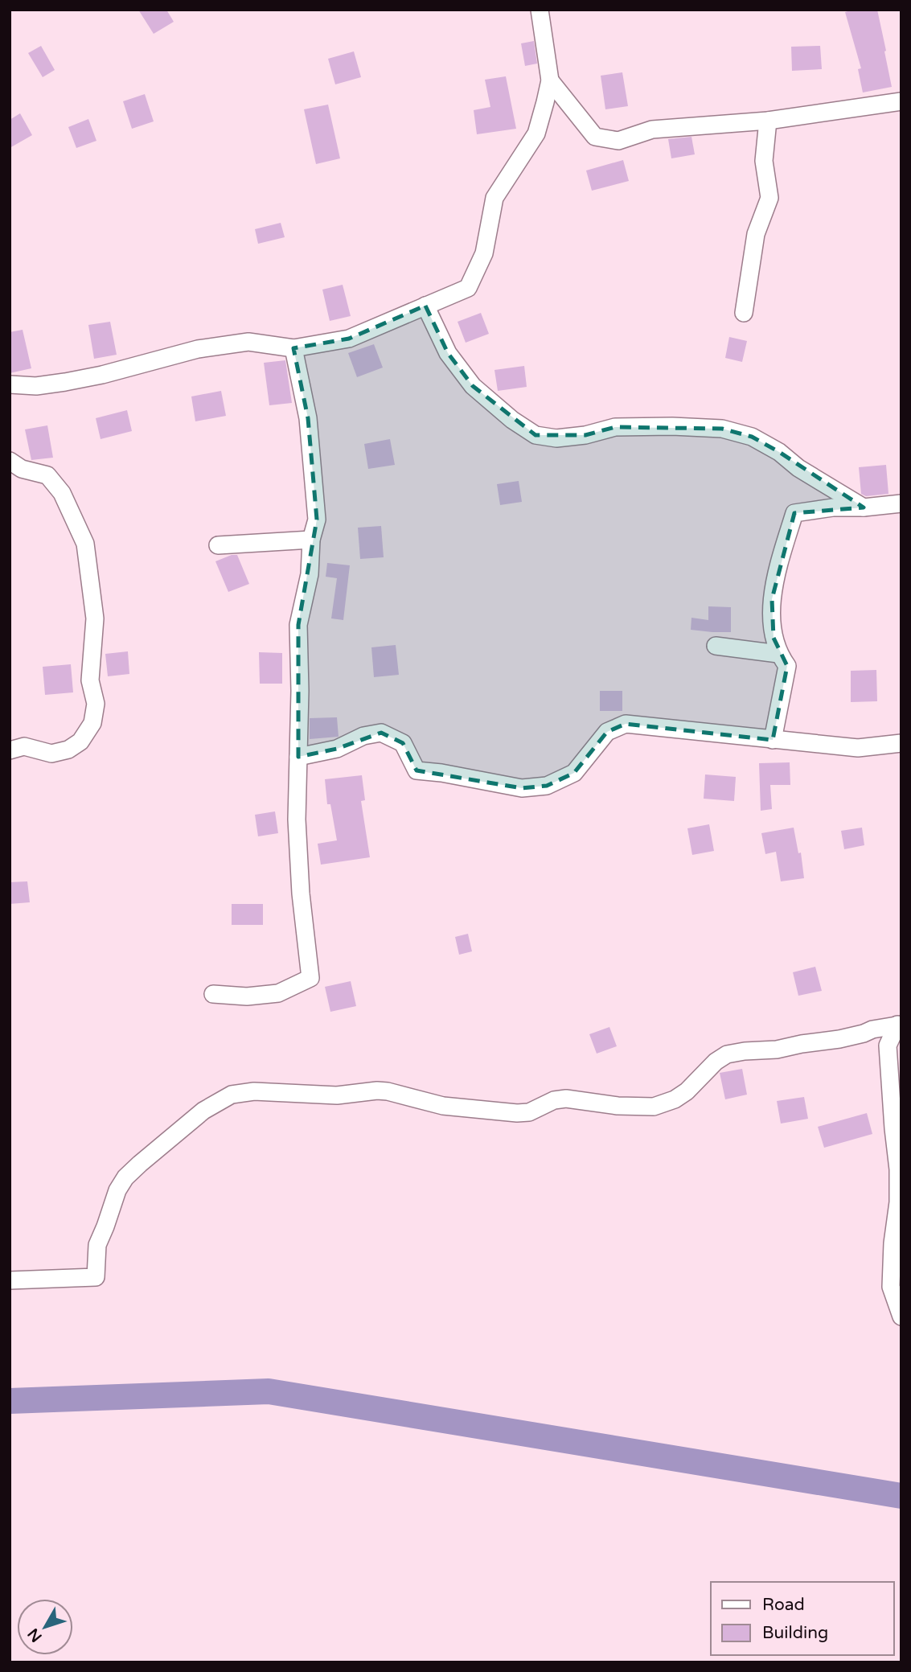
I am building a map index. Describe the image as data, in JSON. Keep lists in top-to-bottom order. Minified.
{"legend":["Road","Building"],"north":"bottom left"}
